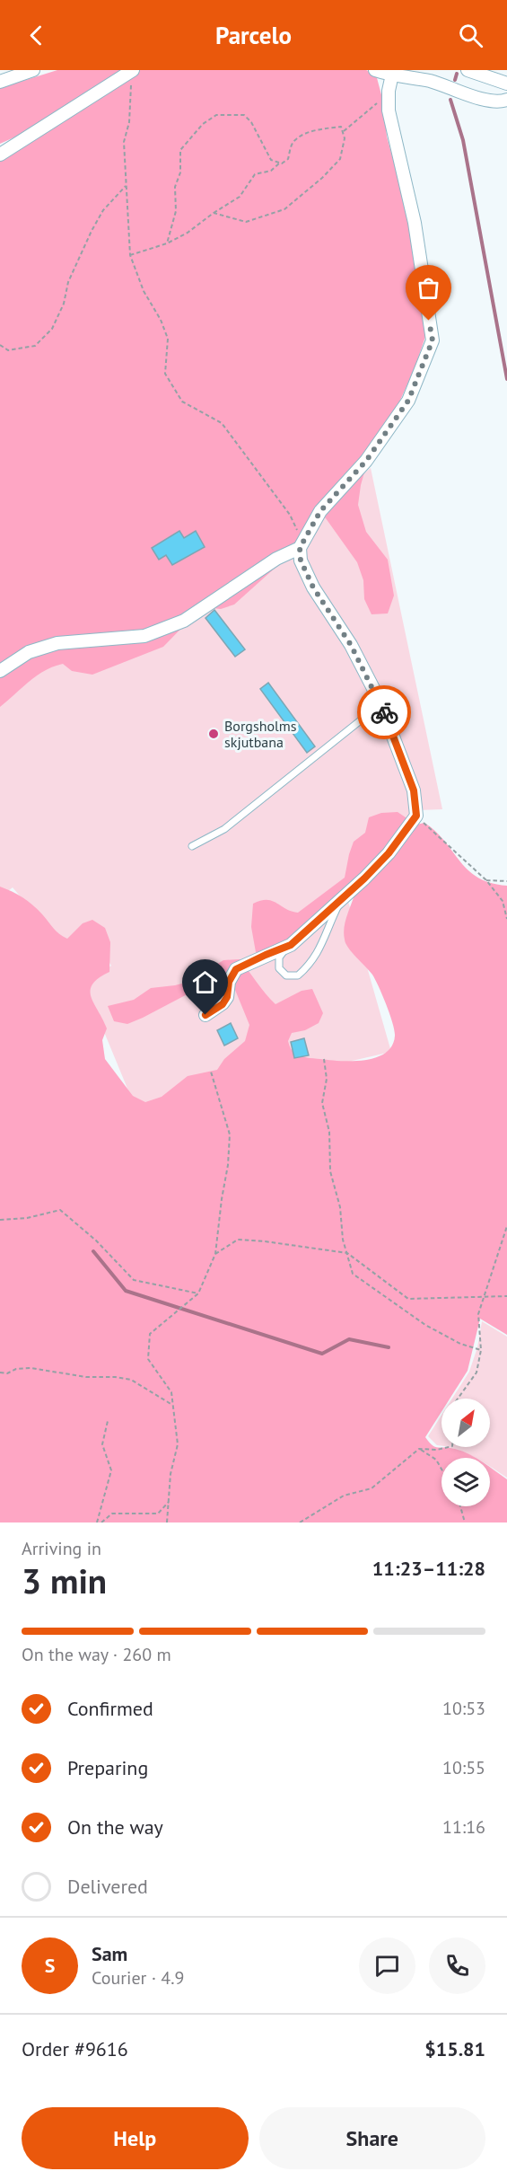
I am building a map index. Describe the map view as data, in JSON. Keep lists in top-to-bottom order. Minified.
{"places":["Borgsholms skjutbana"],"north":"top right","page":{"header":"Parcelo","heading":["3 min","Arriving in","11:23–11:28"],"panel":["Sam","Courier · 4.9","Order #9616","$15.81"],"bar":"On the way · 260 m","list":[["Confirmed","10:53"],["Preparing","10:55"],["On the way","11:16"],"Delivered"],"round":"S","buttons":["Help","Share"]}}
